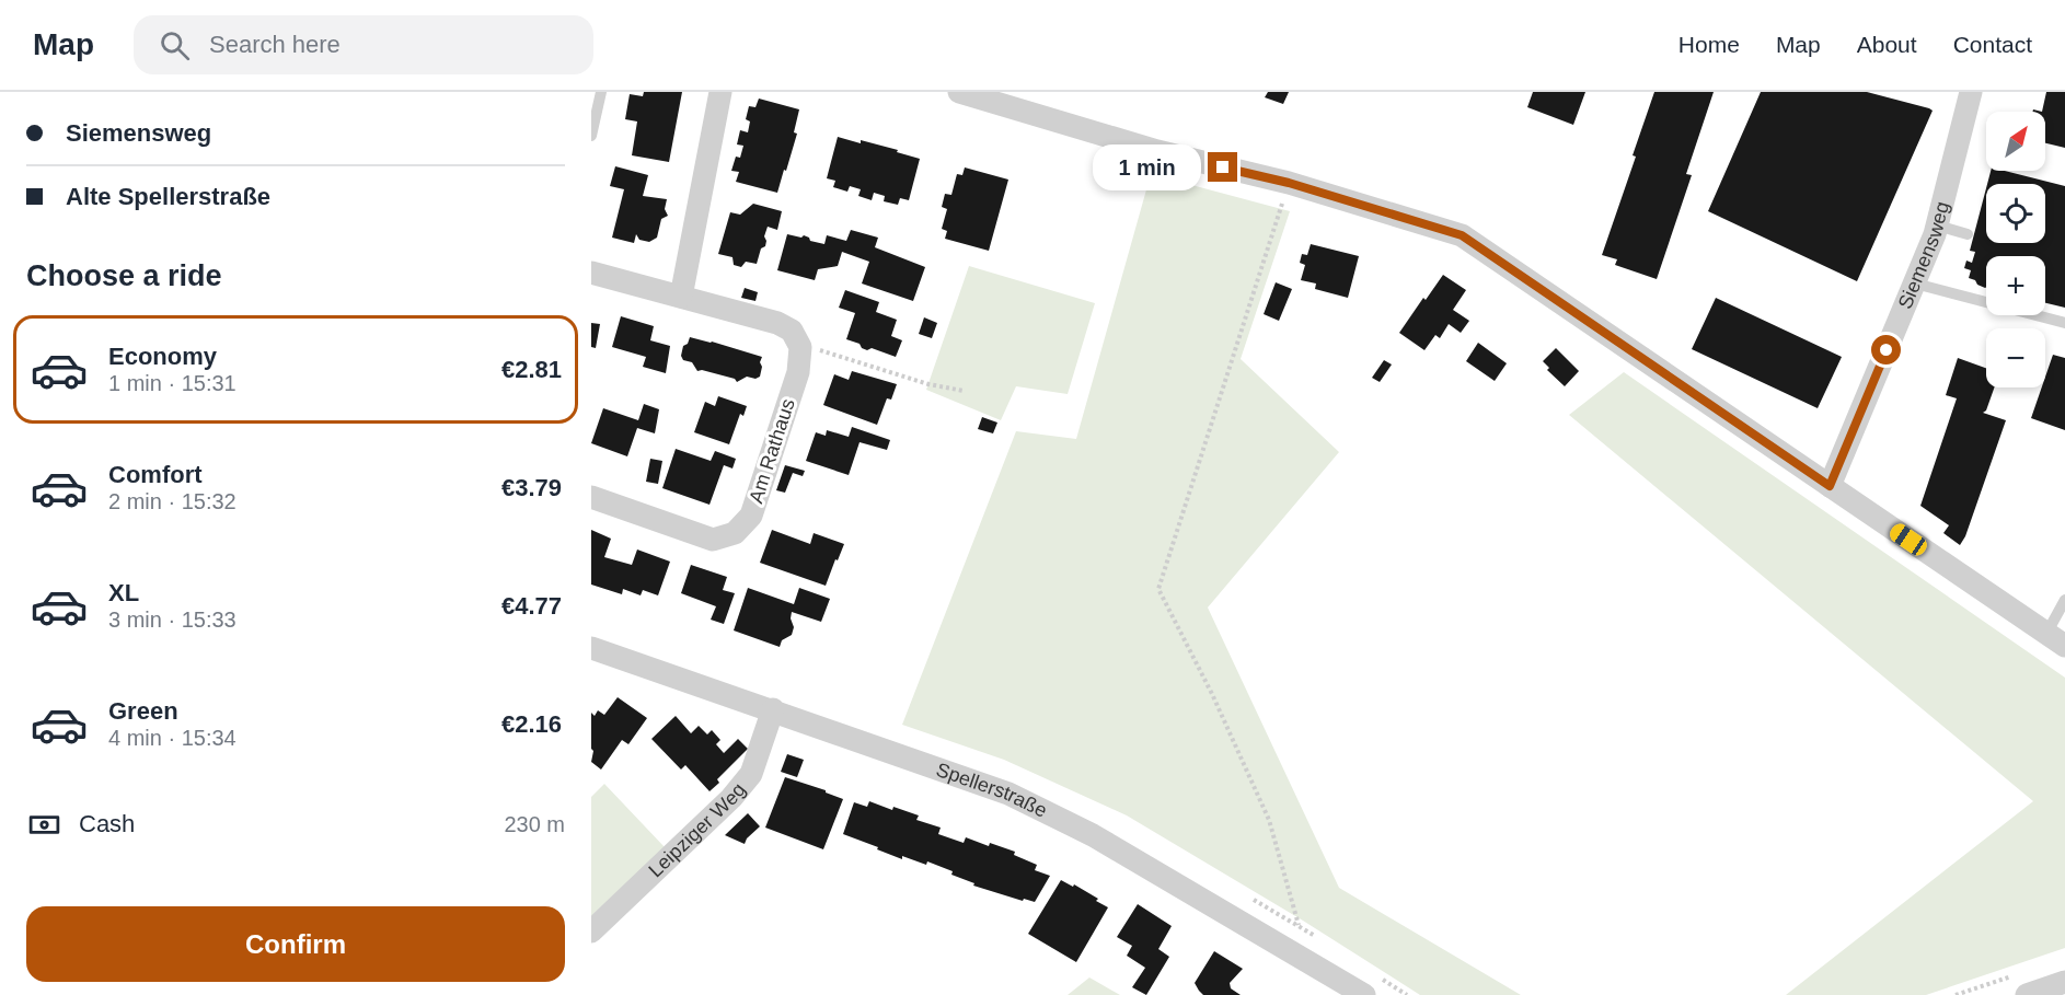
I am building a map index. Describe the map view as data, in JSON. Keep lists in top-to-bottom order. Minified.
{"streets":{"street":["Siemensweg","Am Rathaus","Spellerstraße","Leipziger Weg"]},"crossings":[["Spellerstraße","Leipziger Weg"]],"north":"top right","page":{"header":"Map","search":"Search here","nav":["Home","Map","About","Contact"],"banner":["Siemensweg","Alte Spellerstraße"],"map_buttons":["+","−"],"bubble":"1 min","heading":"Choose a ride","list":[{"name":"Economy","note":"1 min · 15:31","value":"€2.81"},{"name":"Comfort","note":"2 min · 15:32","value":"€3.79"},{"name":"XL","note":"3 min · 15:33","value":"€4.77"},{"name":"Green","note":"4 min · 15:34","value":"€2.16"}],"pay":["Cash","230 m"],"buttons":"Confirm"}}
